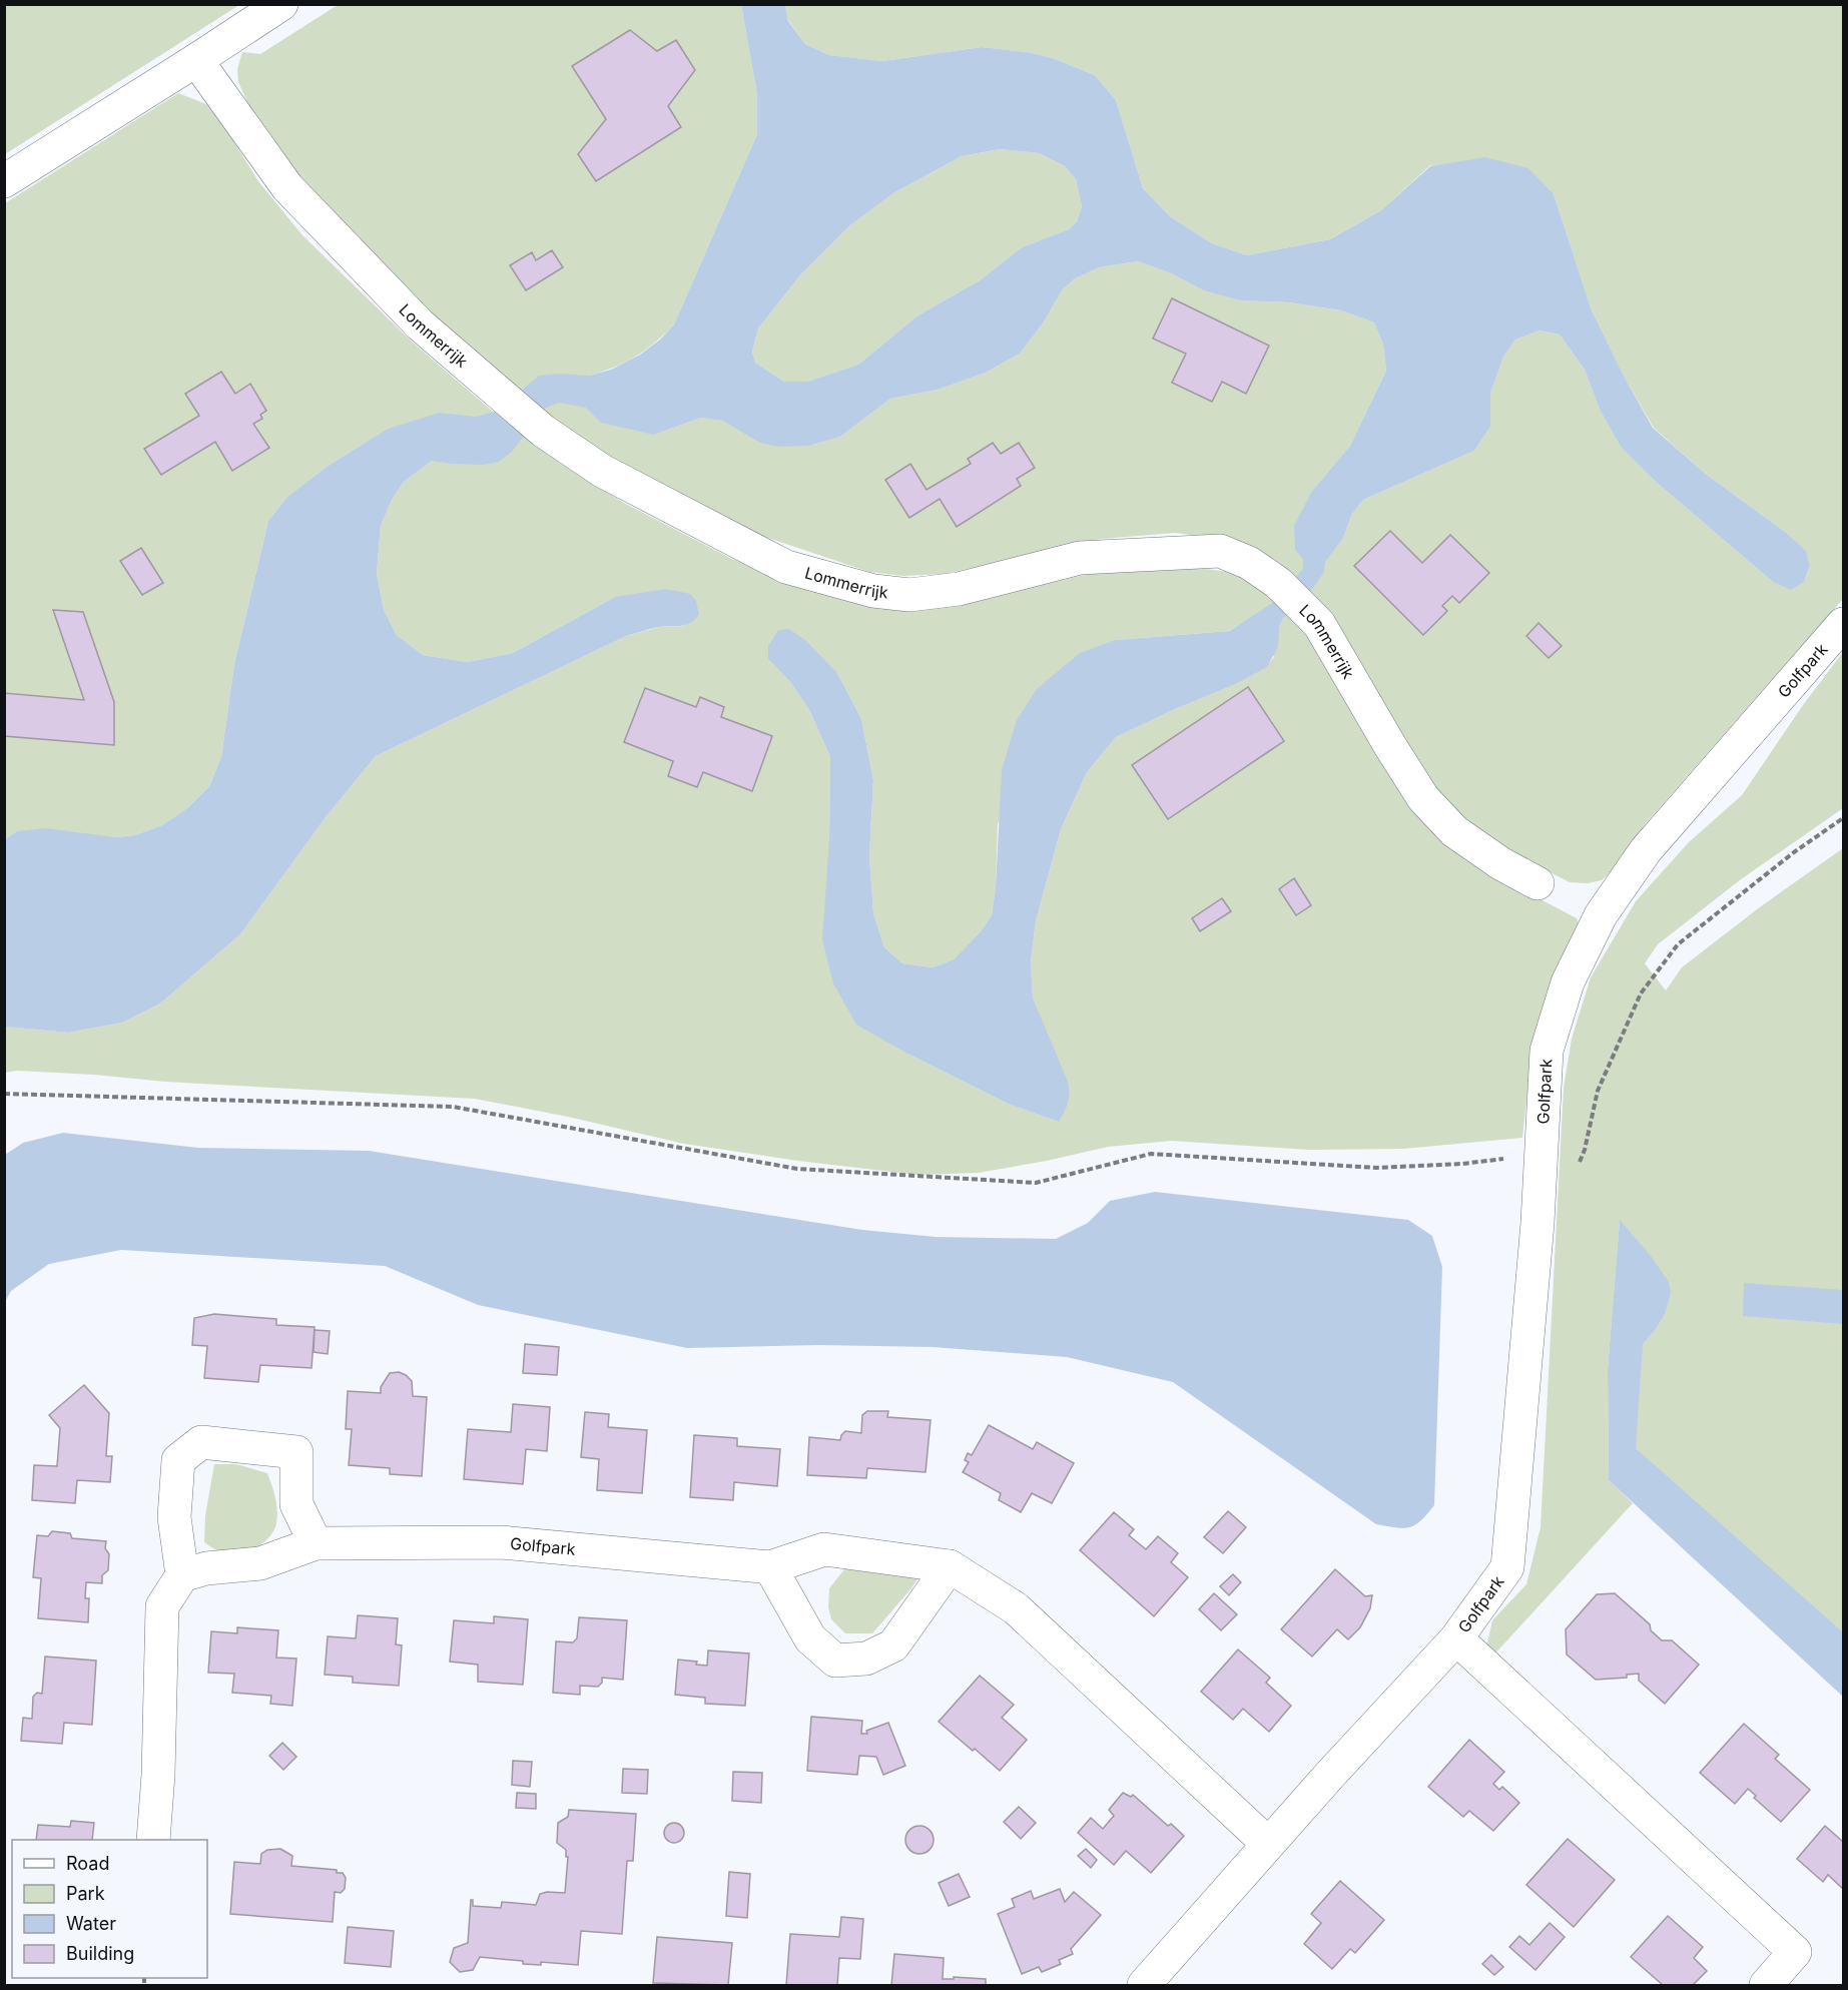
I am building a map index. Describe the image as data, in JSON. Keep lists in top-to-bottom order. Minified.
{"streets":{"street":["Lommerrijk","Golfpark"]},"legend":["Road","Park","Water","Building"]}
